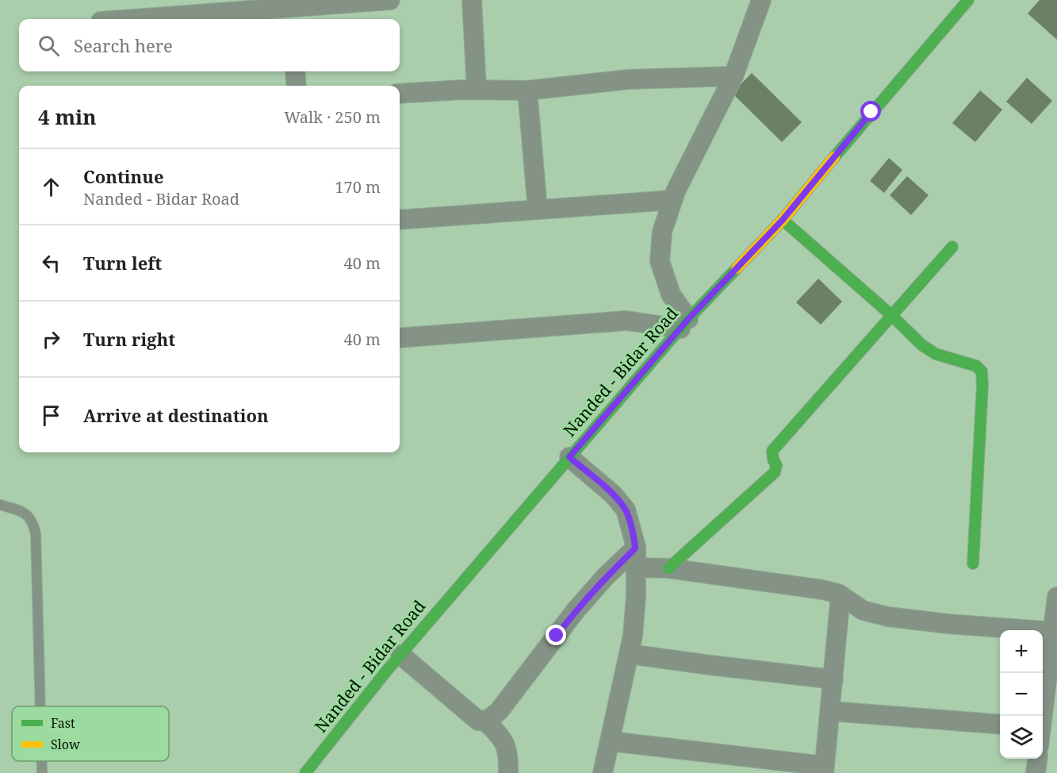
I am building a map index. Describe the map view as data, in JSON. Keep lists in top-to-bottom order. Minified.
{"streets":{"main road":["Nanded - Bidar Road"]},"legend":["Fast","Slow"],"page":{"search":"Search here","heading":["4 min","Walk · 250 m"],"list":[["Continue","Nanded - Bidar Road","170 m"],["Turn left","40 m"],["Turn right","40 m"],"Arrive at destination"],"map_buttons":["+","−"]}}
